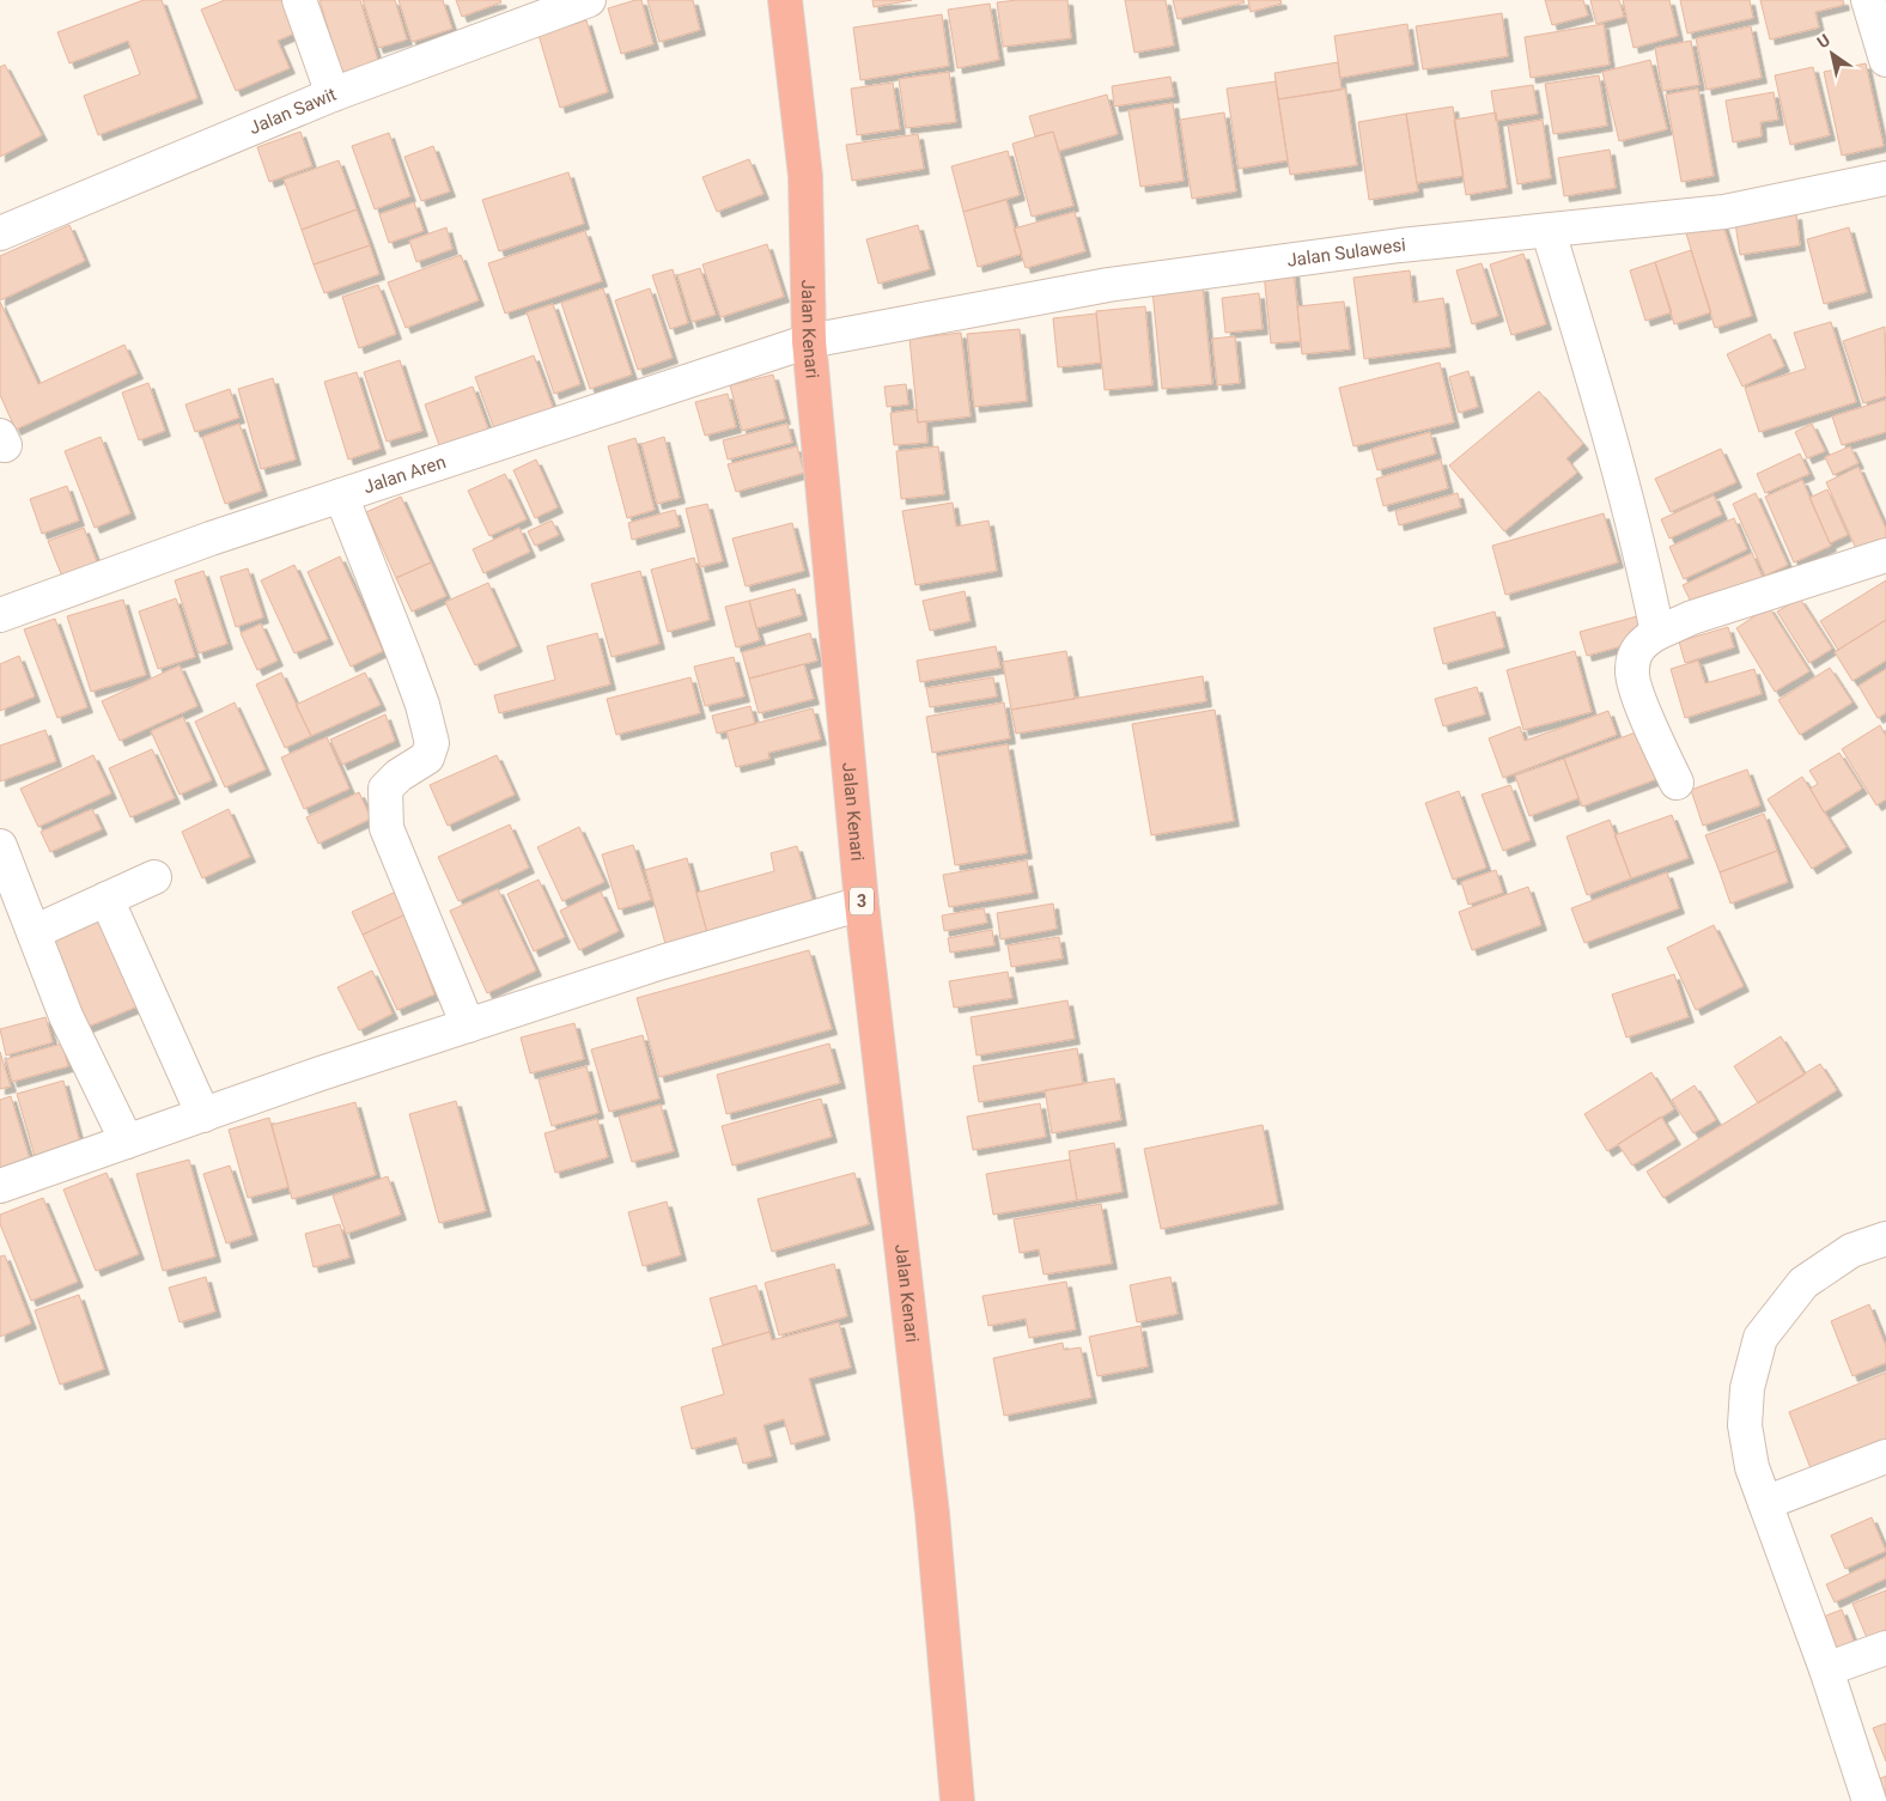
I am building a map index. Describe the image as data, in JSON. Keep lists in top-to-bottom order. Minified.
{"streets":{"highway":["Jalan Kenari","3"],"street":["Jalan Sawit","Jalan Sulawesi","Jalan Aren"]},"crossings":[["Jalan Sulawesi","Jalan Kenari"],["Jalan Sulawesi","Jalan Aren"],["Jalan Kenari","Jalan Aren"]],"north":"top left"}
